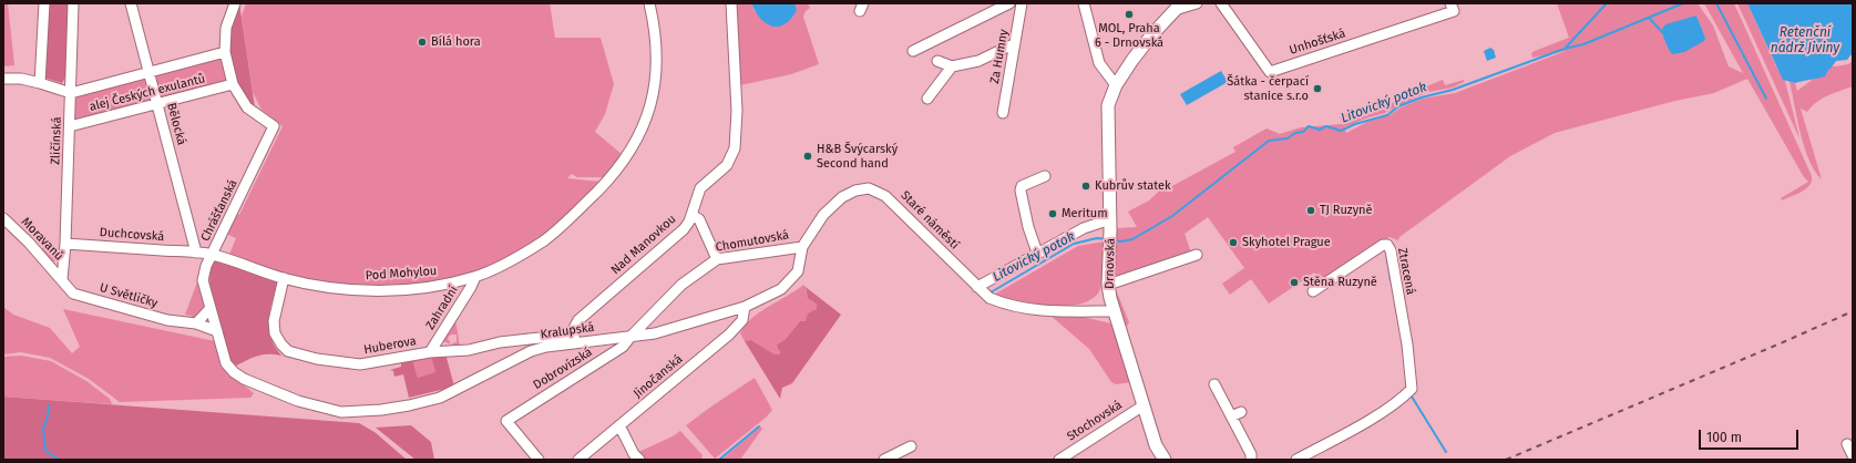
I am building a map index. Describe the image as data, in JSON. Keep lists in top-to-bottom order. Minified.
{"streets":{"main road":["Drnovská"],"street":["Unhošťská","Za Humny","alej Českých exulantů","Bělocká","Zličínská","Chrášťanská","Staré náměstí","Duchcovská","Moravanů","Chomutovská","Nad Manovkou","Ztracená","Pod Mohylou","U Světličky","Zahradní","Kralupská","Huberova","Dobrovízská","Jinočanská","Stochovská"]},"crossings":[["alej Českých exulantů","Bělocká"],["alej Českých exulantů","Zličínská"],["alej Českých exulantů","Chrášťanská"],["Bělocká","Duchcovská"],["Zličínská","Duchcovská"],["Zličínská","Moravanů"],["Zličínská","U Světličky"],["Chrášťanská","Duchcovská"],["Chrášťanská","Pod Mohylou"],["Chrášťanská","U Světličky"],["Chrášťanská","Kralupská"],["Staré náměstí","Drnovská"],["Staré náměstí","Kralupská"],["Duchcovská","Pod Mohylou"],["Moravanů","U Světličky"],["Chomutovská","Kralupská"],["Chomutovská","Dobrovízská"],["Nad Manovkou","Kralupská"],["Nad Manovkou","Huberova"],["Drnovská","Stochovská"],["Pod Mohylou","Zahradní"],["Pod Mohylou","Huberova"],["U Světličky","Kralupská"],["Zahradní","Huberova"],["Kralupská","Huberova"],["Kralupská","Dobrovízská"],["Kralupská","Jinočanská"]],"water":["Retenční nádrž Jiviny","Litovický potok"],"places":["MOL, Praha 6 - Drnovská","Bílá hora","Šátka - čerpací stanice s.r.o","H&B Švýcarský Second hand","Kubrův statek","TJ Ruzyně","Meritum","Skyhotel Prague","Stěna Ruzyně"],"scale_bar":"100 m"}
